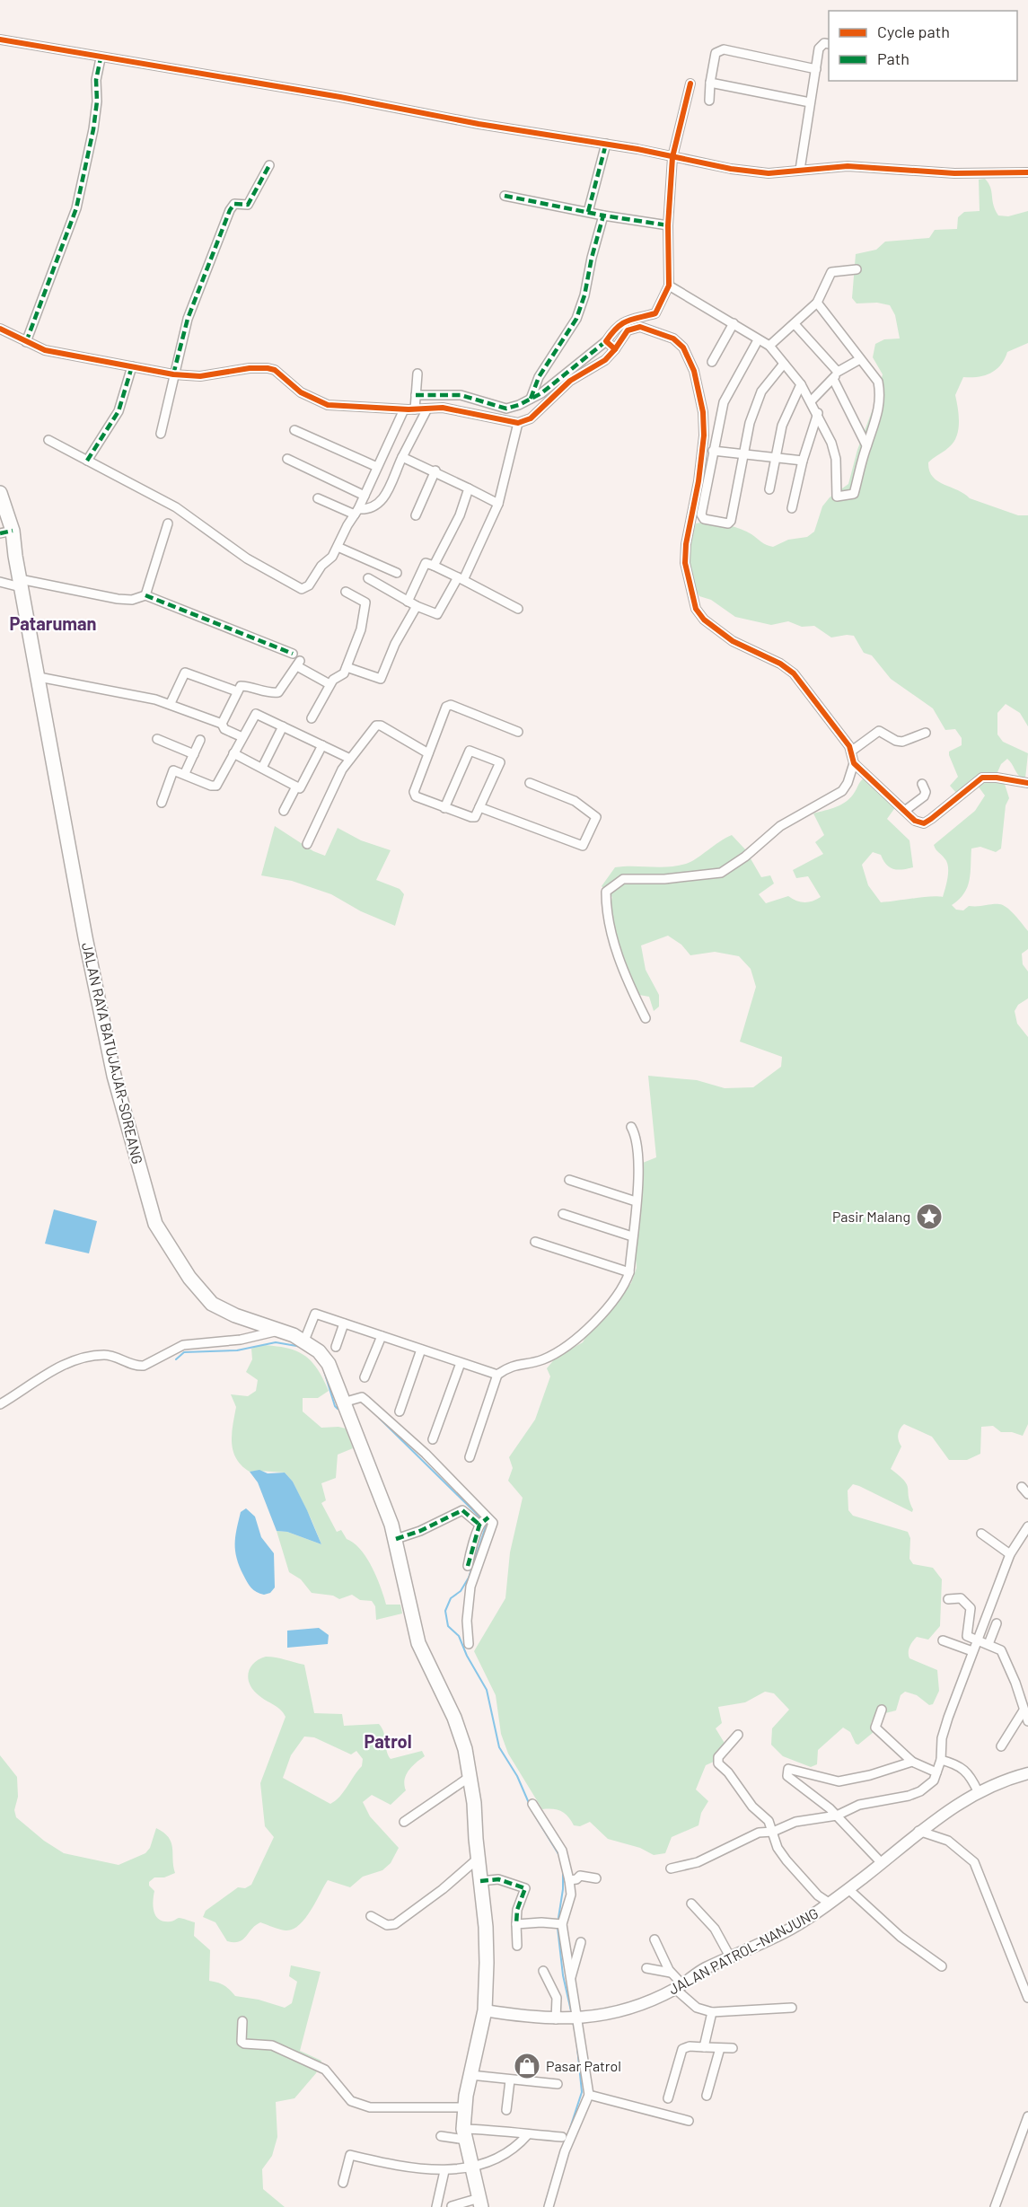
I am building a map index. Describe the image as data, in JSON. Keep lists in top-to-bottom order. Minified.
{"streets":{"highway":["JALAN RAYA BATUJAJAR-SOREANG"],"main road":["JALAN PATROL-NANJUNG"]},"crossings":[["JALAN RAYA BATUJAJAR-SOREANG","JALAN PATROL-NANJUNG"]],"districts":["Pataruman","Patrol"],"places":{"place":["Pasir Malang"],"shop":["Pasar Patrol"]},"legend":["Cycle path","Path"]}
